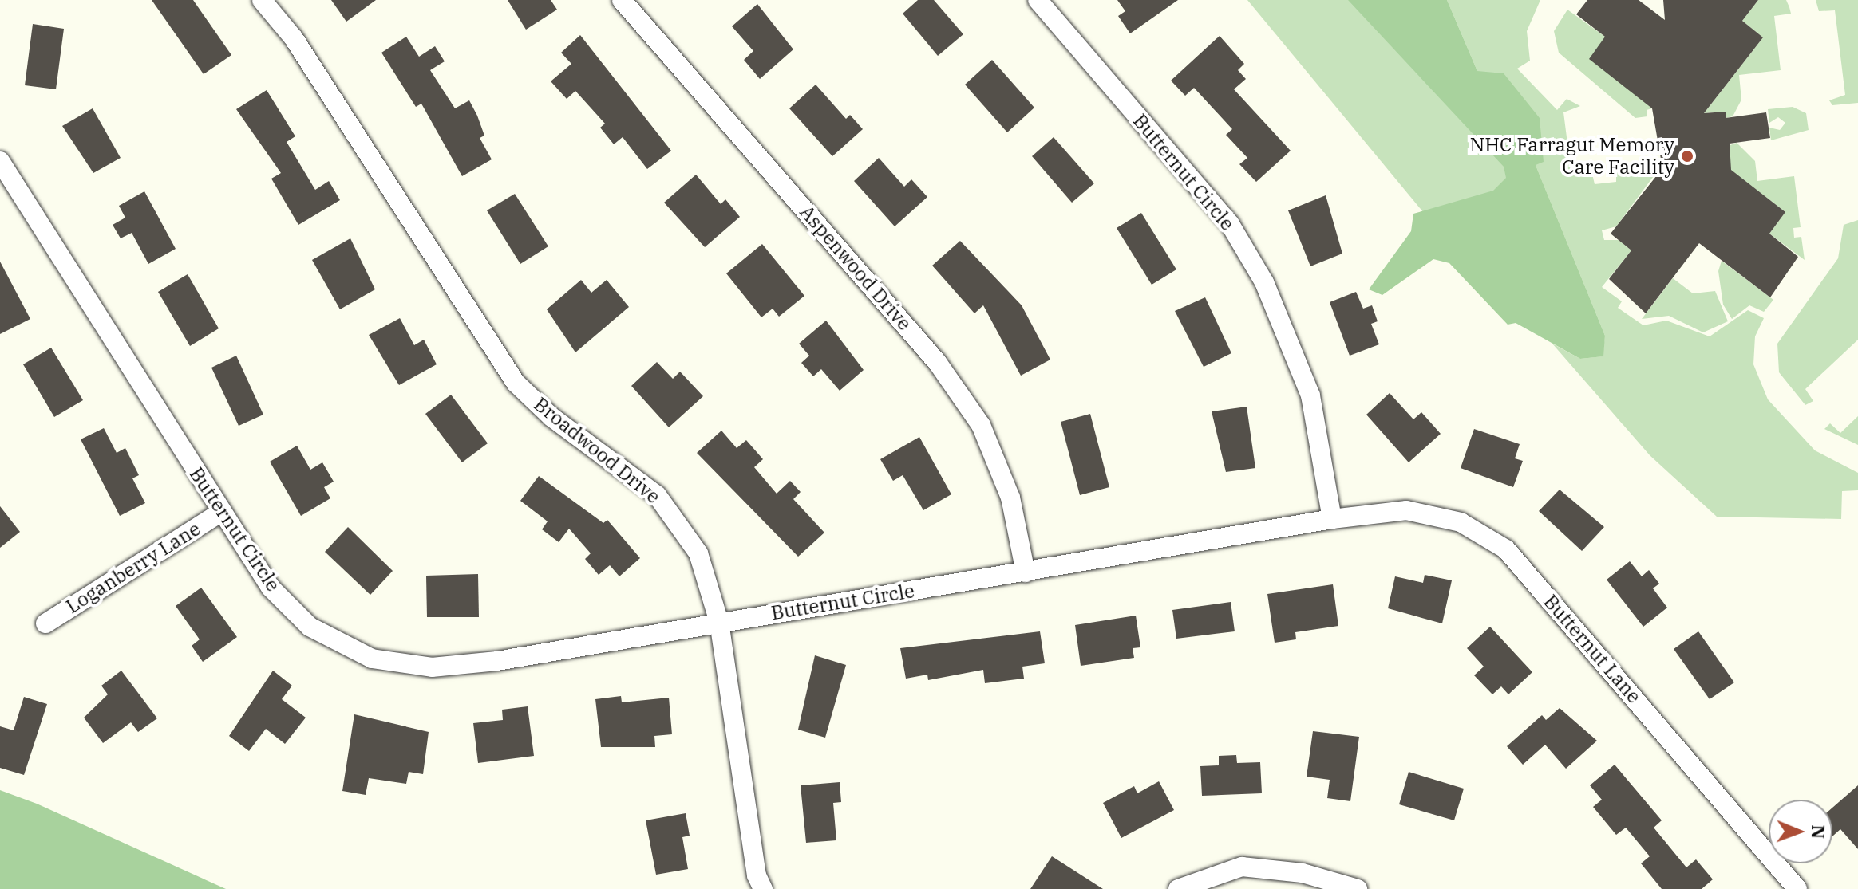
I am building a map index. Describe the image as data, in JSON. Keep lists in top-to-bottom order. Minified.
{"streets":{"street":["Butternut Circle","Aspenwood Drive","Broadwood Drive","Loganberry Lane","Butternut Lane"]},"crossings":[["Butternut Circle","Aspenwood Drive"],["Butternut Circle","Broadwood Drive"],["Butternut Circle","Loganberry Lane"],["Butternut Circle","Butternut Lane"]],"places":["NHC Farragut Memory Care Facility"],"north":"right"}
